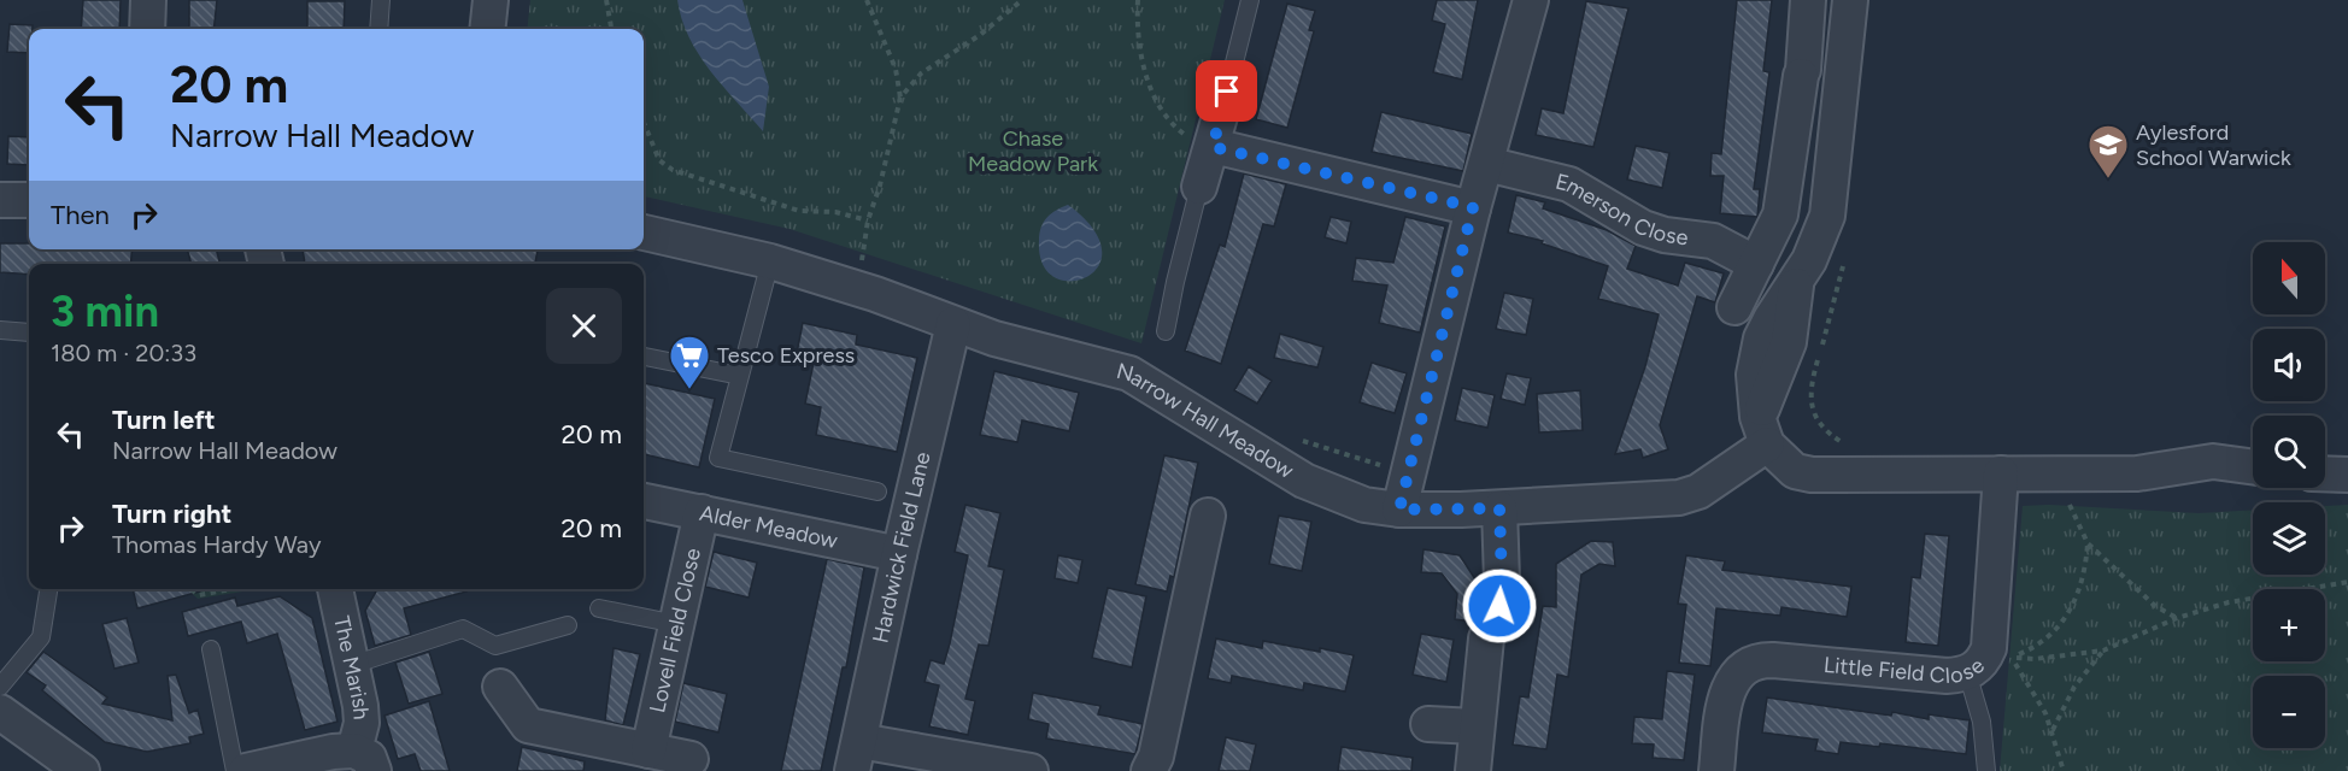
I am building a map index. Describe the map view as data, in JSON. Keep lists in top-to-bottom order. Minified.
{"streets":{"street":["Emerson Close","Narrow Hall Meadow","Alder Meadow","Hardwick Field Lane","Lovell Field Close","Little Field Close","The Marish"]},"crossings":[["Narrow Hall Meadow","Hardwick Field Lane"],["Alder Meadow","Hardwick Field Lane"],["Alder Meadow","Lovell Field Close"]],"parks":["Chase Meadow Park"],"places":{"school or university":["Aylesford School Warwick"],"supermarket":["Tesco Express"]},"north":"top","page":{"turn":["20 m","Narrow Hall Meadow"],"then":"Then","map_buttons":["+","−"],"heading":["3 min","180 m · 20:33"],"list":[{"name":"Turn left","note":"Narrow Hall Meadow","value":"20 m"},{"name":"Turn right","note":"Thomas Hardy Way","value":"20 m"}]}}
